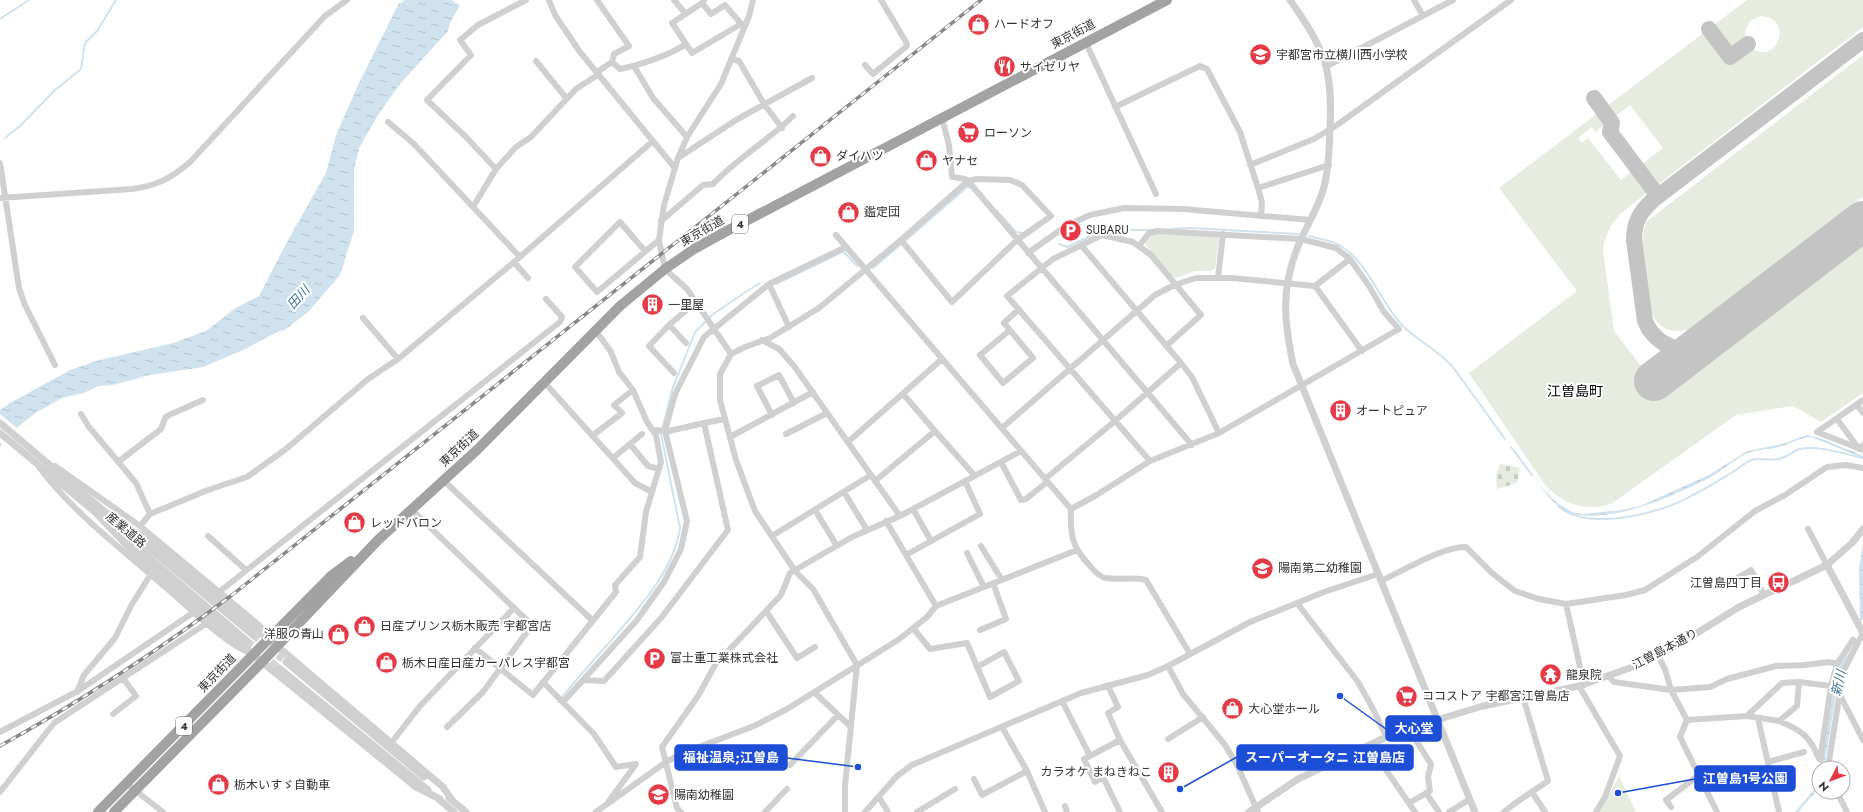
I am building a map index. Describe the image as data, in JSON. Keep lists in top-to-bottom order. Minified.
{"streets":{"highway":["東京街道","4"],"street":["産業道路","江曽島本通り"]},"crossings":[["東京街道","4"]],"districts":["江曽島町"],"water":["田川","新川"],"places":{"shop":["ハードオフ","ダイハツ","ヤナセ","鑑定団","レッドバロン","日産プリンス栃木販売 宇都宮店","洋服の青山","栃木日産日産カーパレス宇都宮","大心堂ホール","栃木いすゞ自動車"],"school or university":["宇都宮市立横川西小学校","陽南第二幼稚園","陽南幼稚園"],"restaurant":["サイゼリヤ"],"supermarket":["ローソン","ココストア 宇都宮江曽島店"],"parking":["SUBARU","富士重工業株式会社"],"building":["一里屋","オートピュア","カラオケ まねきねこ"],"bus stop":["江曽島四丁目"],"temple":["龍泉院"],"other":["大心堂","福祉温泉;江曽島","スーパーオータニ 江曽島店","江曽島1号公園"]},"north":"bottom left"}
